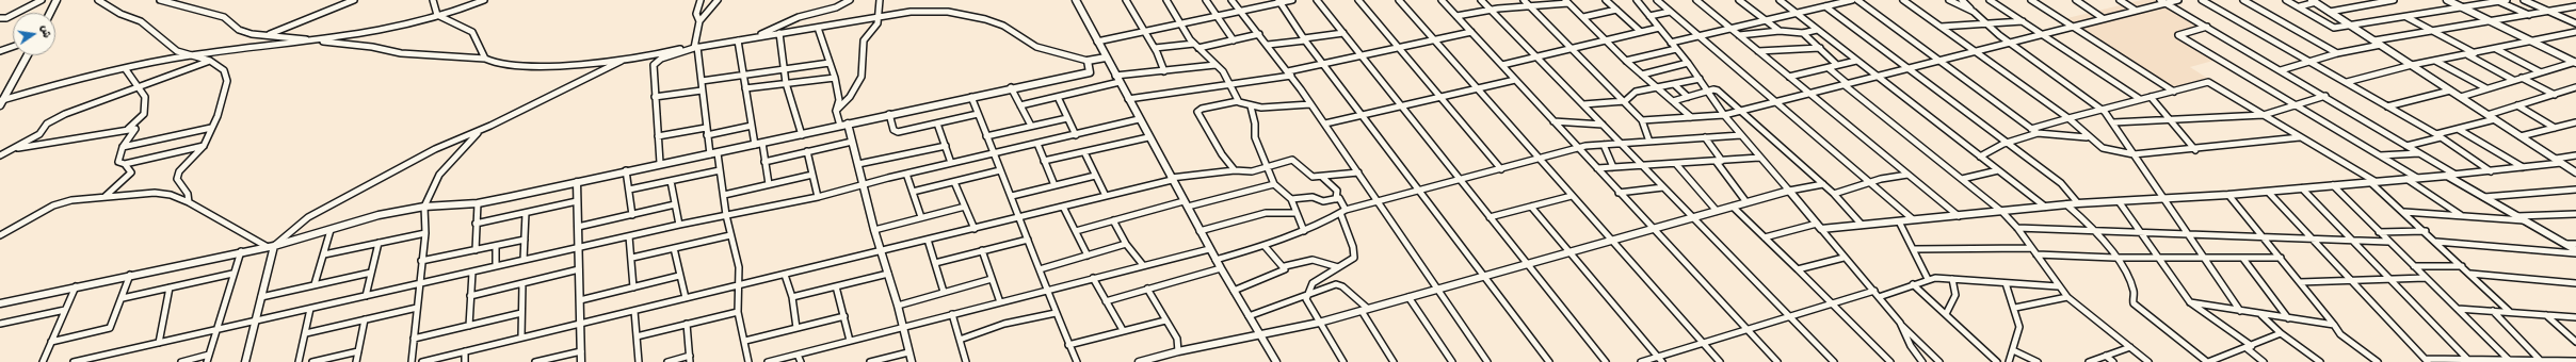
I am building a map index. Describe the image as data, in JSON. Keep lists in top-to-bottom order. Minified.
{"north":"right"}
